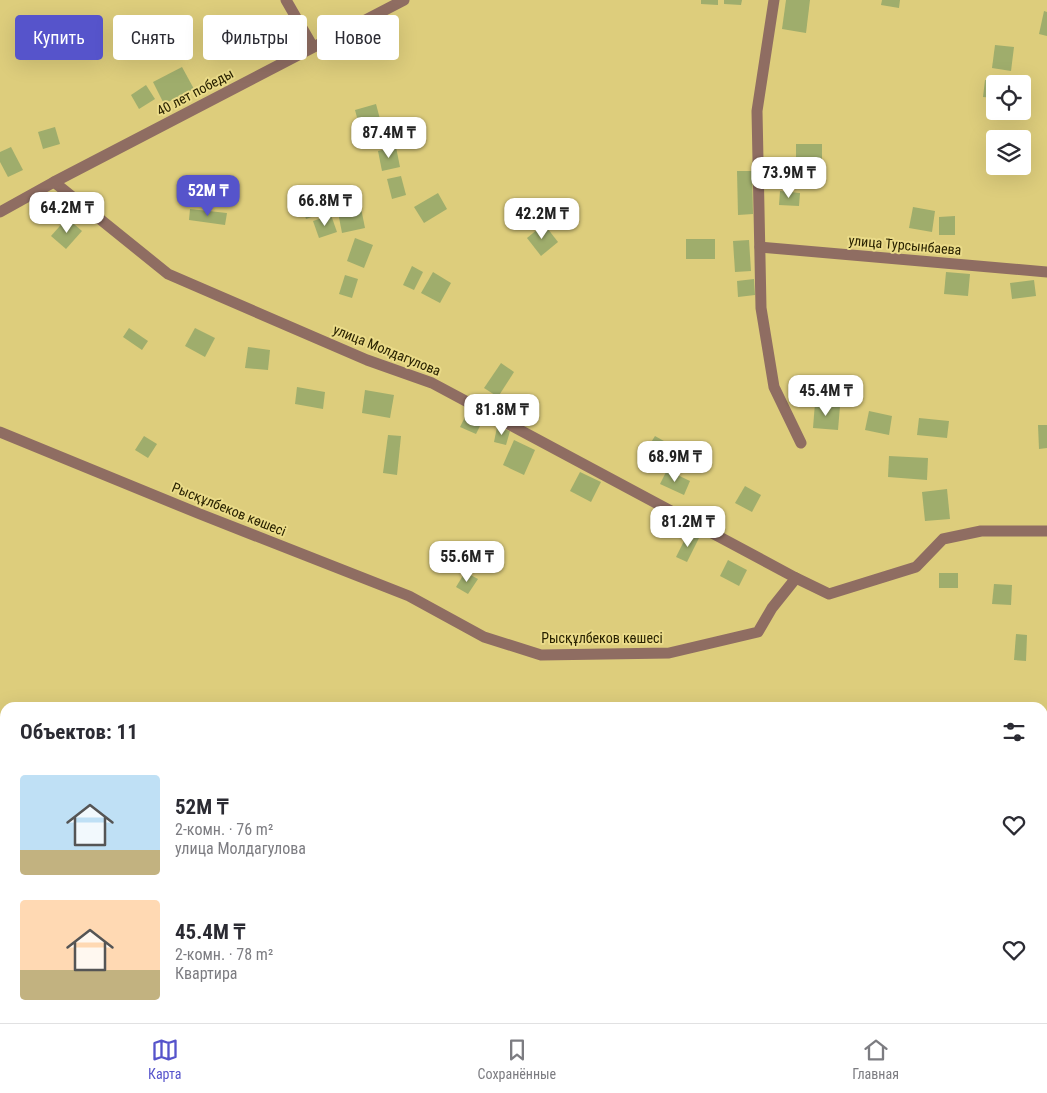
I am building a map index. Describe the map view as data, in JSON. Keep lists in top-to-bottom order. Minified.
{"streets":{"street":["40 лет победы","улица Турсынбаева","улица Молдагулова","Рысқұлбеков көшесі"]},"crossings":[["40 лет победы","улица Молдагулова"],["улица Молдагулова","Рысқұлбеков көшесі"]],"page":{"chip":["Купить","Снять","Фильтры","Новое"],"price":["87.4M ₸","73.9M ₸","52M ₸","66.8M ₸","64.2M ₸","42.2M ₸","45.4M ₸","81.8M ₸","68.9M ₸","81.2M ₸","55.6M ₸"],"heading":"Объектов: 11","list":[{"name":"52M ₸","note":"2-комн. · 76 m² · улица Молдагулова"},{"name":"45.4M ₸","note":"2-комн. · 78 m² · Квартира"}],"tabs":["Карта","Сохранённые","Главная"]}}
